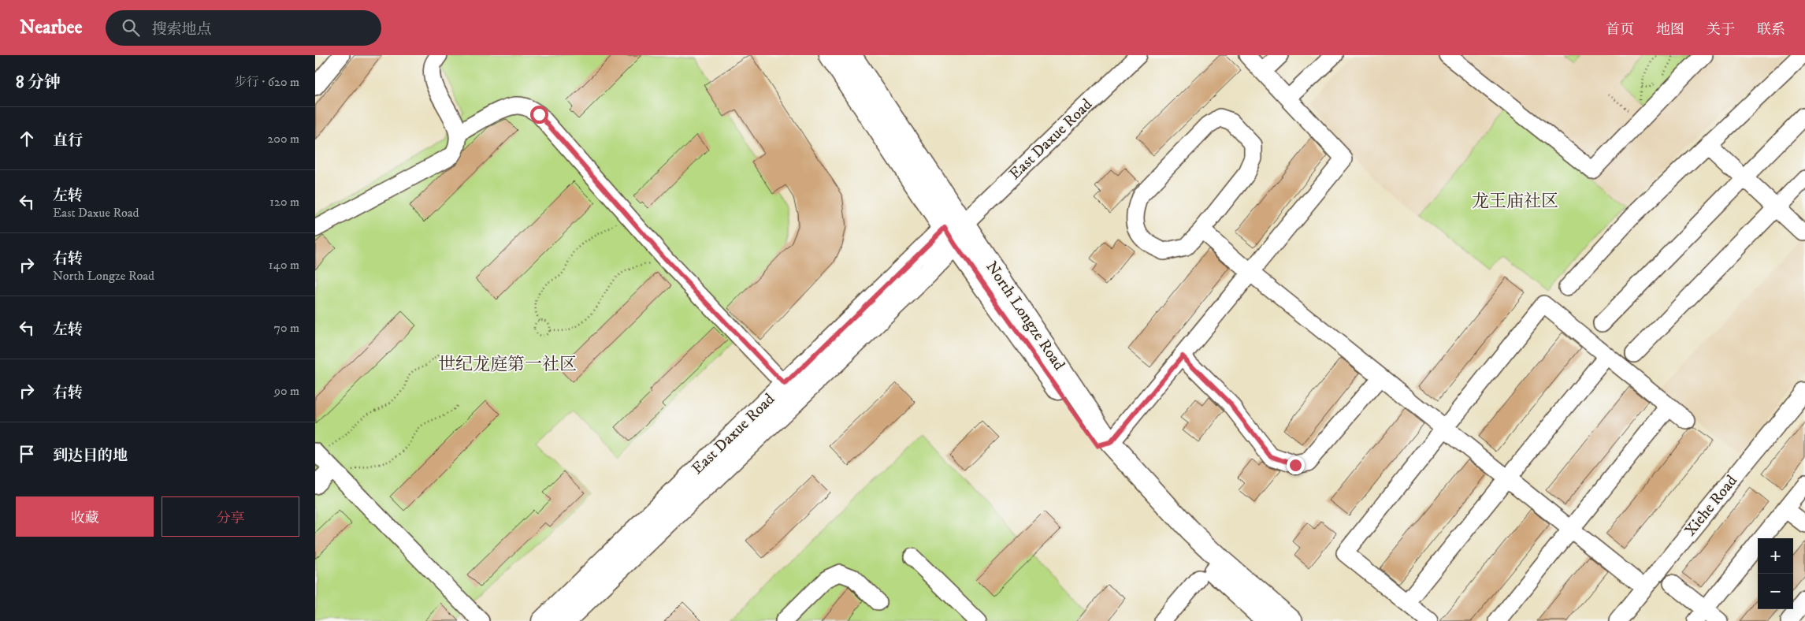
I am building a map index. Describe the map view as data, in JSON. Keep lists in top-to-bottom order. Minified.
{"streets":{"main road":["East Daxue Road","North Longze Road"],"street":["Xiehe Road"]},"crossings":[["East Daxue Road","North Longze Road"]],"districts":["龙王庙社区","世纪龙庭第一社区"],"page":{"header":"Nearbee","search":"搜索地点","nav":["首页","地图","关于","联系"],"heading":["8 分钟","步行 · 620 m"],"list":[["直行","200 m"],["左转","East Daxue Road","120 m"],["右转","North Longze Road","140 m"],["左转","70 m"],["右转","90 m"],"到达目的地"],"buttons":["收藏","分享"],"map_buttons":["+","−"]}}
